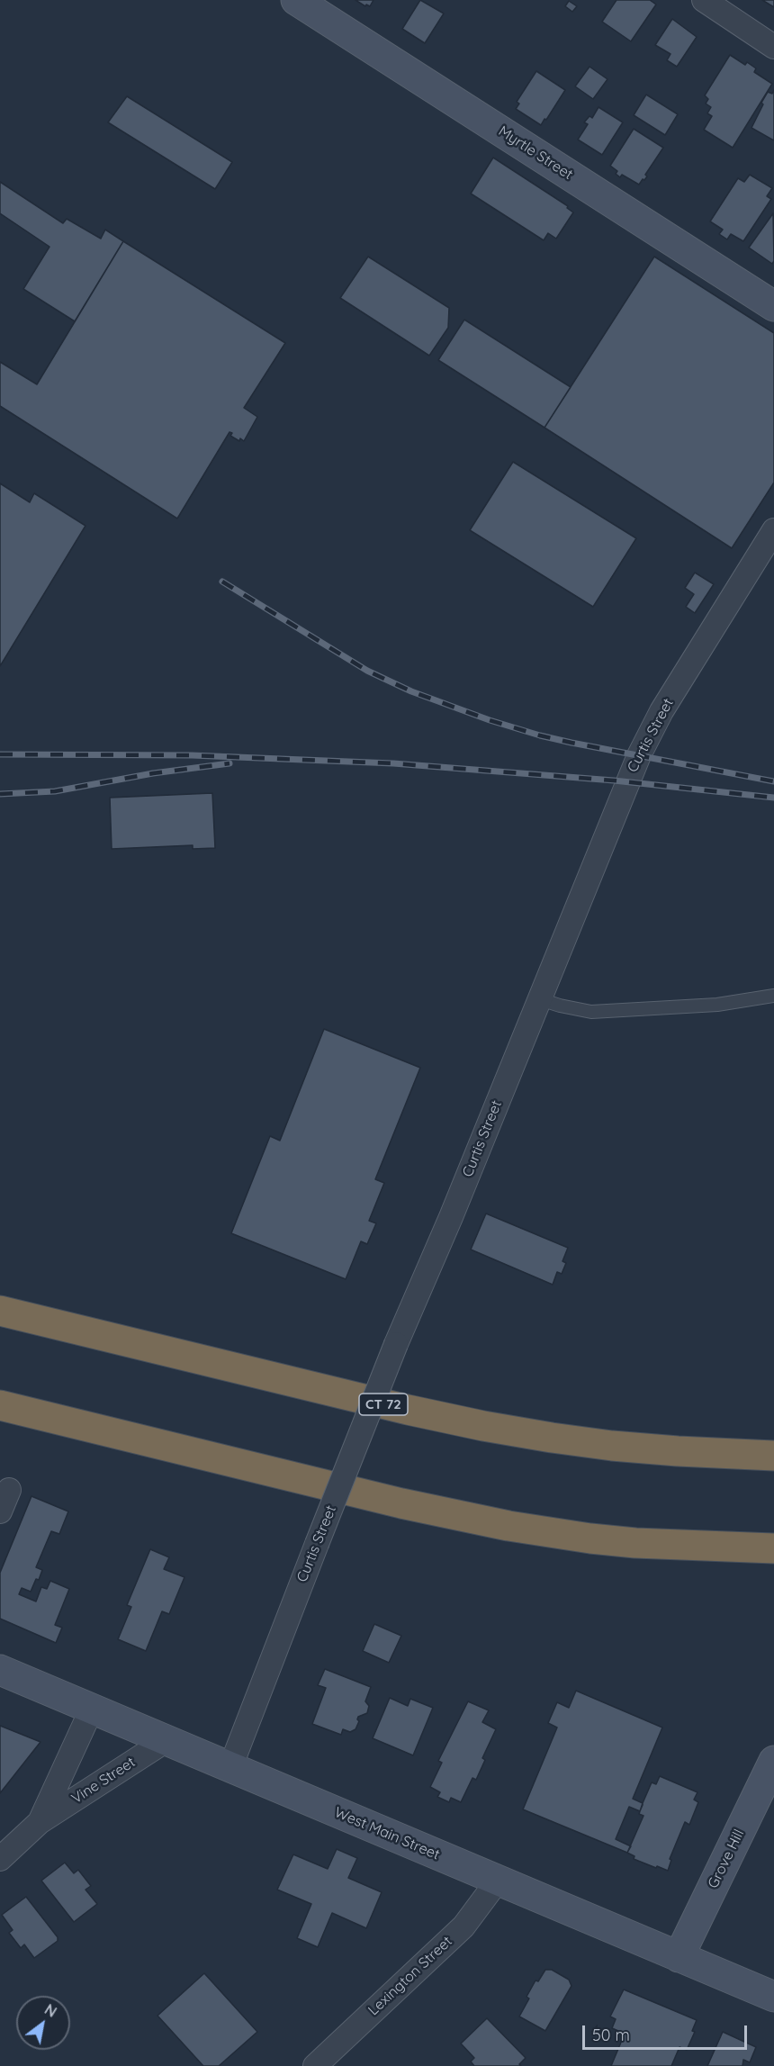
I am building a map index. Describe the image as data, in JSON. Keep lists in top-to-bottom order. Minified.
{"streets":{"highway":["CT 72"],"main road":["Myrtle Street","West Main Street","Grove Hill"],"street":["Curtis Street","Vine Street","Lexington Street"]},"crossings":[["Curtis Street","West Main Street"],["Vine Street","West Main Street"],["West Main Street","Grove Hill"],["West Main Street","Lexington Street"]],"scale_bar":"50 m","north":"top right"}
